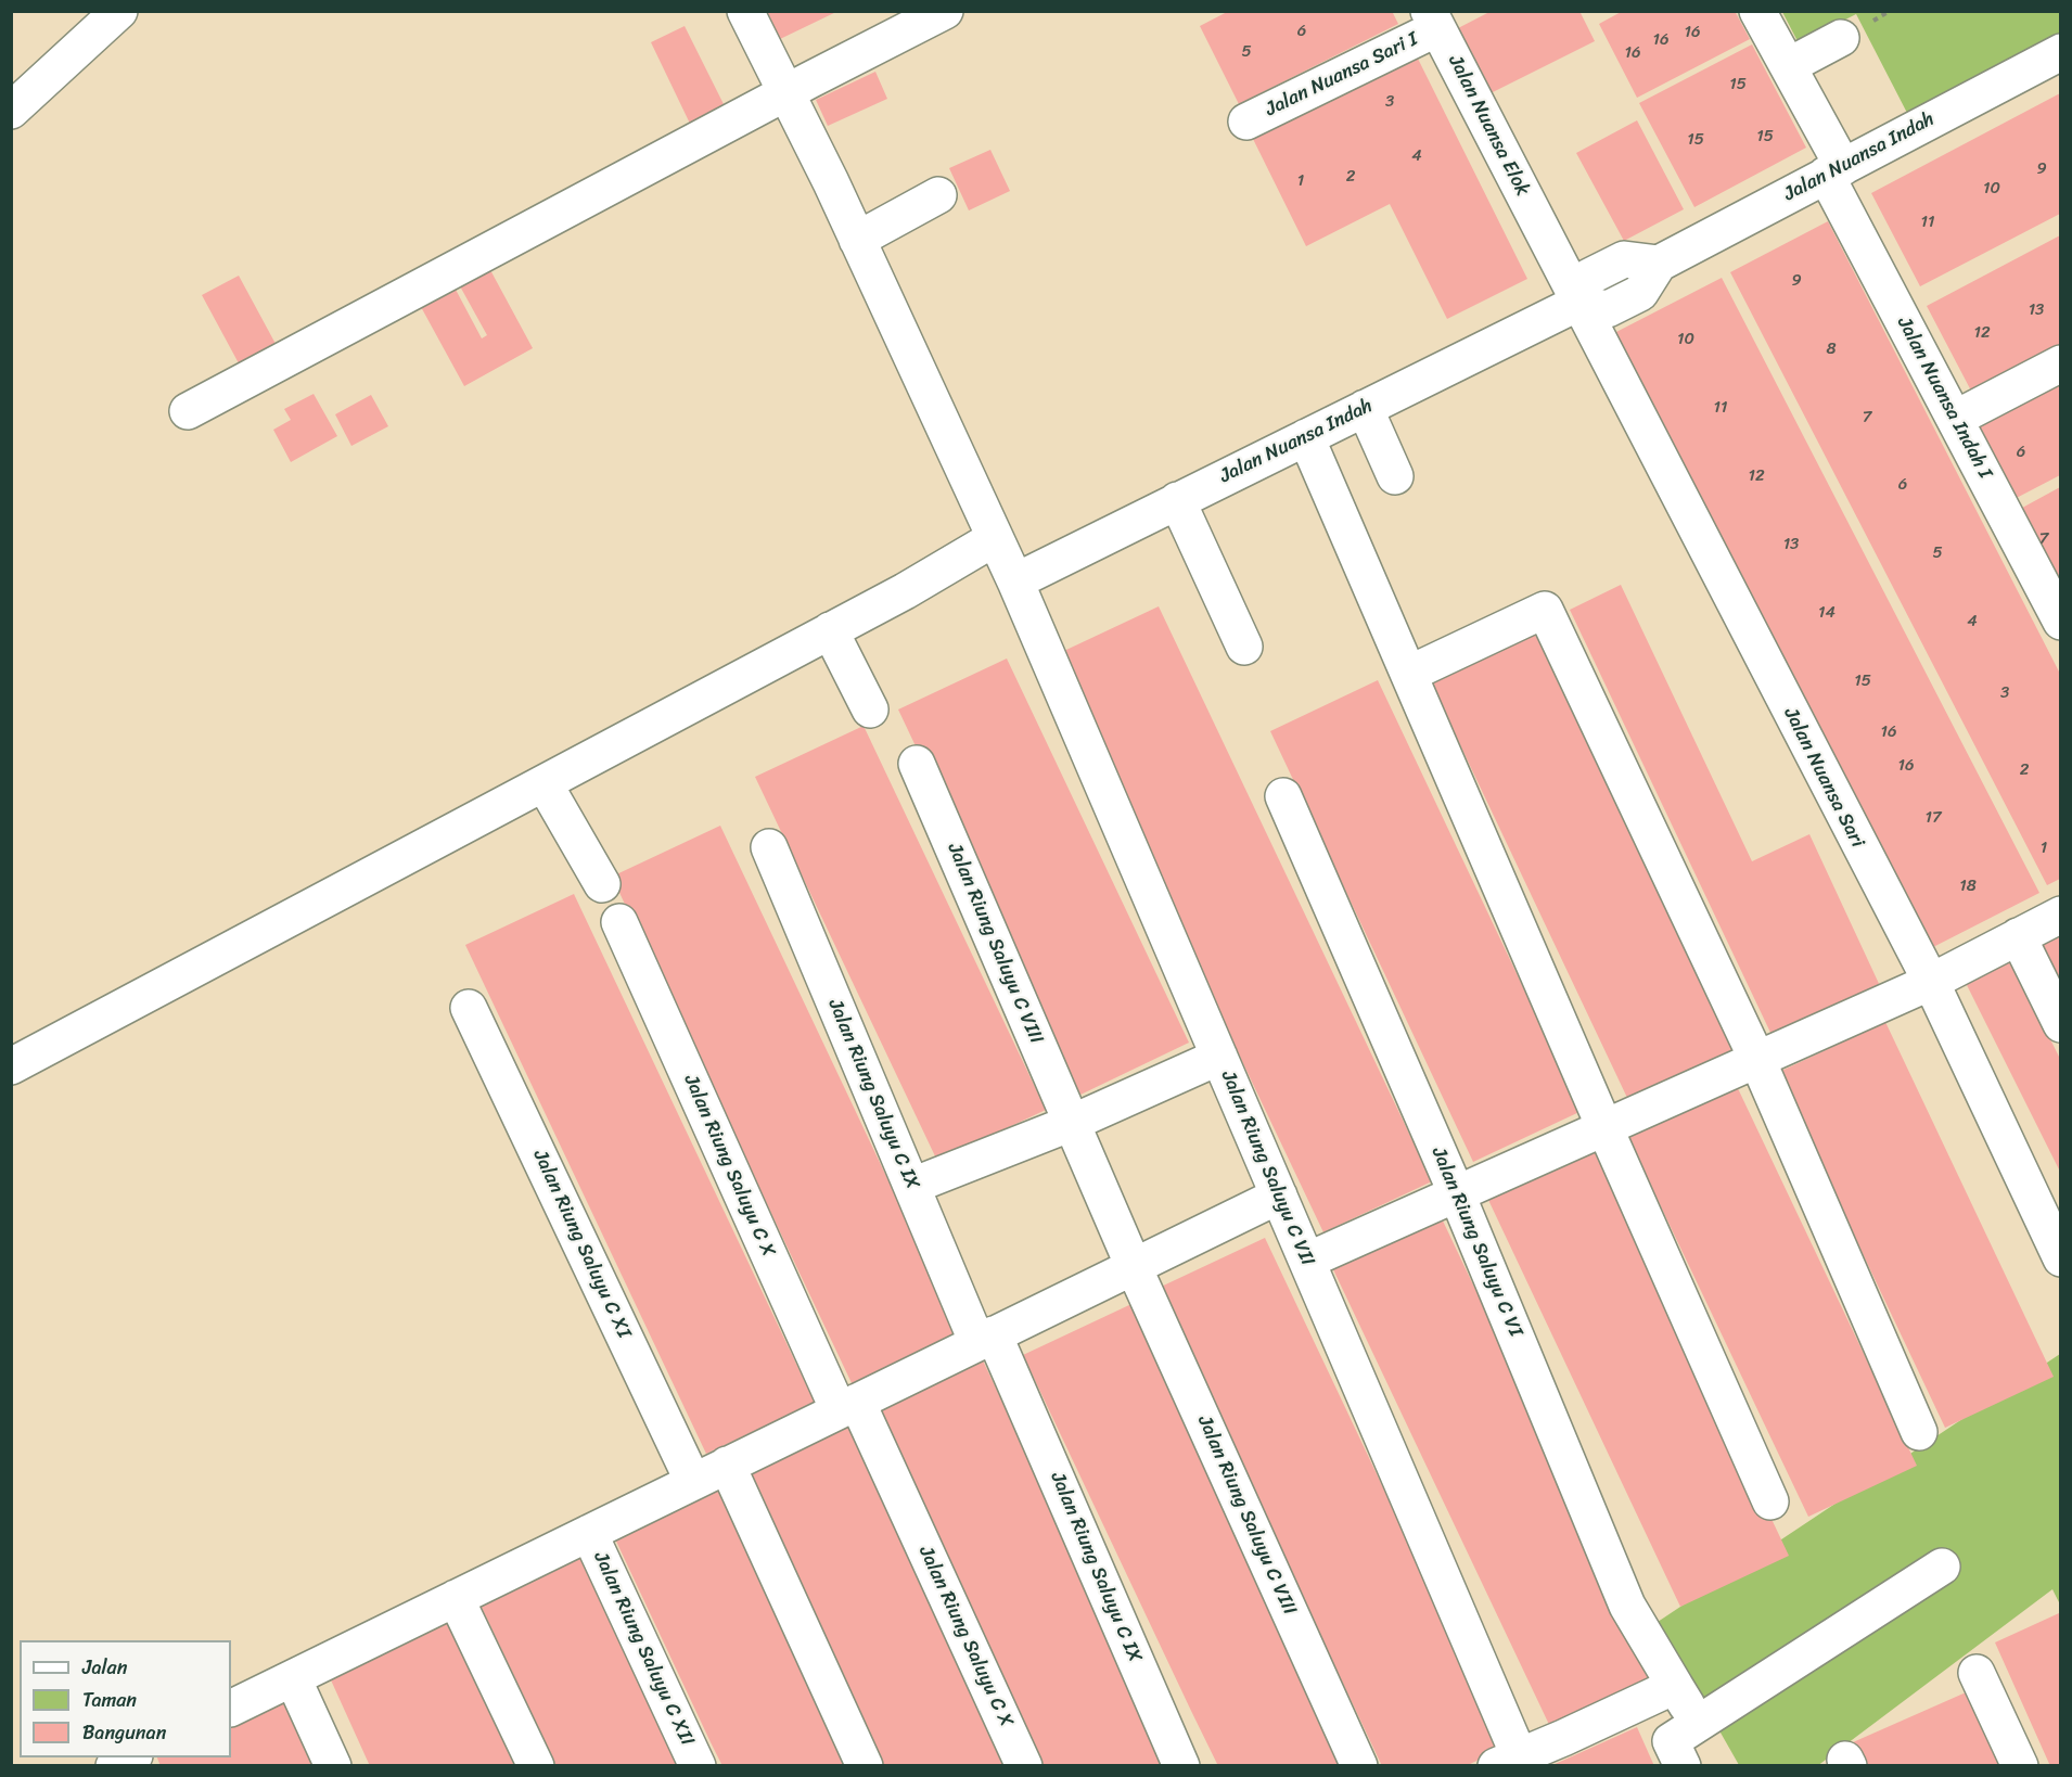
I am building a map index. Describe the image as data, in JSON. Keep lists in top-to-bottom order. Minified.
{"streets":{"street":["Jalan Nuansa Sari I","Jalan Nuansa Elok","Jalan Nuansa Indah","Jalan Nuansa Indah I","Jalan Nuansa Sari","Jalan Riung Saluyu C VIII","Jalan Riung Saluyu C IX","Jalan Riung Saluyu C X","Jalan Riung Saluyu C VII","Jalan Riung Saluyu C VI","Jalan Riung Saluyu C XI","Jalan Riung Saluyu C XII"]},"crossings":[["Jalan Nuansa Sari I","Jalan Nuansa Elok"],["Jalan Nuansa Elok","Jalan Nuansa Indah"],["Jalan Nuansa Elok","Jalan Nuansa Sari"],["Jalan Nuansa Indah","Jalan Nuansa Indah I"],["Jalan Nuansa Indah","Jalan Nuansa Sari"],["Jalan Nuansa Indah","Jalan Riung Saluyu C VII"]],"house_numbers":["6","16","16","5","16","15","3","15","15","4","9","2","1","10","11","9","13","12","10","8","11","7","6","12","6","7","13","5","14","4","15","3","16","16","2","17","1","18"],"legend":["Jalan","Taman","Bangunan"]}
